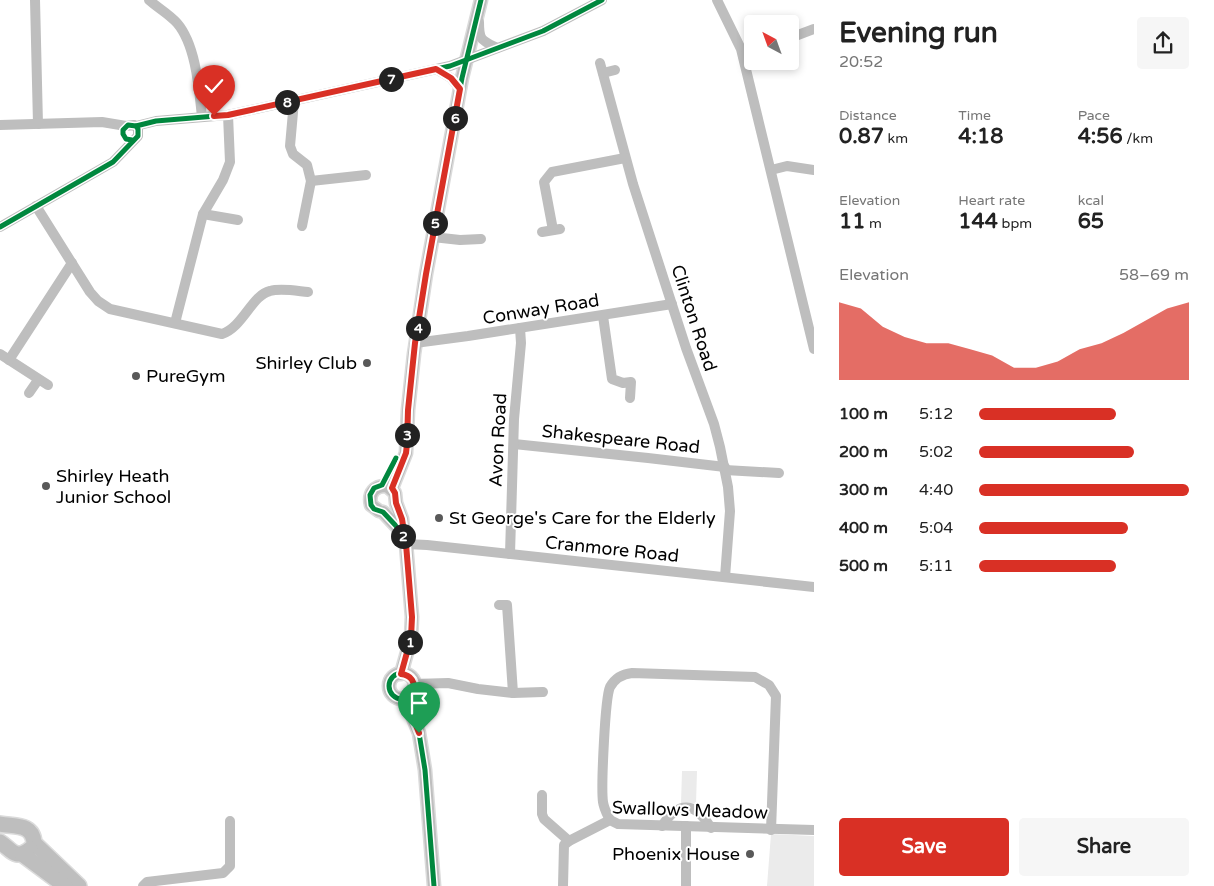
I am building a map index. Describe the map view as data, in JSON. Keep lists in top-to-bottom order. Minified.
{"streets":{"street":["Conway Road","Clinton Road","Shakespeare Road","Avon Road","Cranmore Road","Swallows Meadow"]},"crossings":[["Conway Road","Clinton Road"],["Conway Road","Avon Road"],["Clinton Road","Shakespeare Road"],["Clinton Road","Cranmore Road"],["Shakespeare Road","Avon Road"],["Avon Road","Cranmore Road"]],"places":["Shirley Club","PureGym","Shirley Heath Junior School","St George's Care for the Elderly","Phoenix House"],"north":"top left","page":{"heading":["Evening run","20:52"],"pins":["7","8","6","5","4","3","2","1"],"stats":[["Distance","0.87 km"],["Time","4:18"],["Pace","4:56 /km"],["Elevation","11 m"],["Heart rate","144 bpm"],["kcal","65"]],"chart":["Elevation","58–69 m"],"list":[{"name":"100 m","note":"5:12"},{"name":"200 m","note":"5:02"},{"name":"300 m","note":"4:40"},{"name":"400 m","note":"5:04"},{"name":"500 m","note":"5:11"}],"buttons":["Save","Share"]}}
